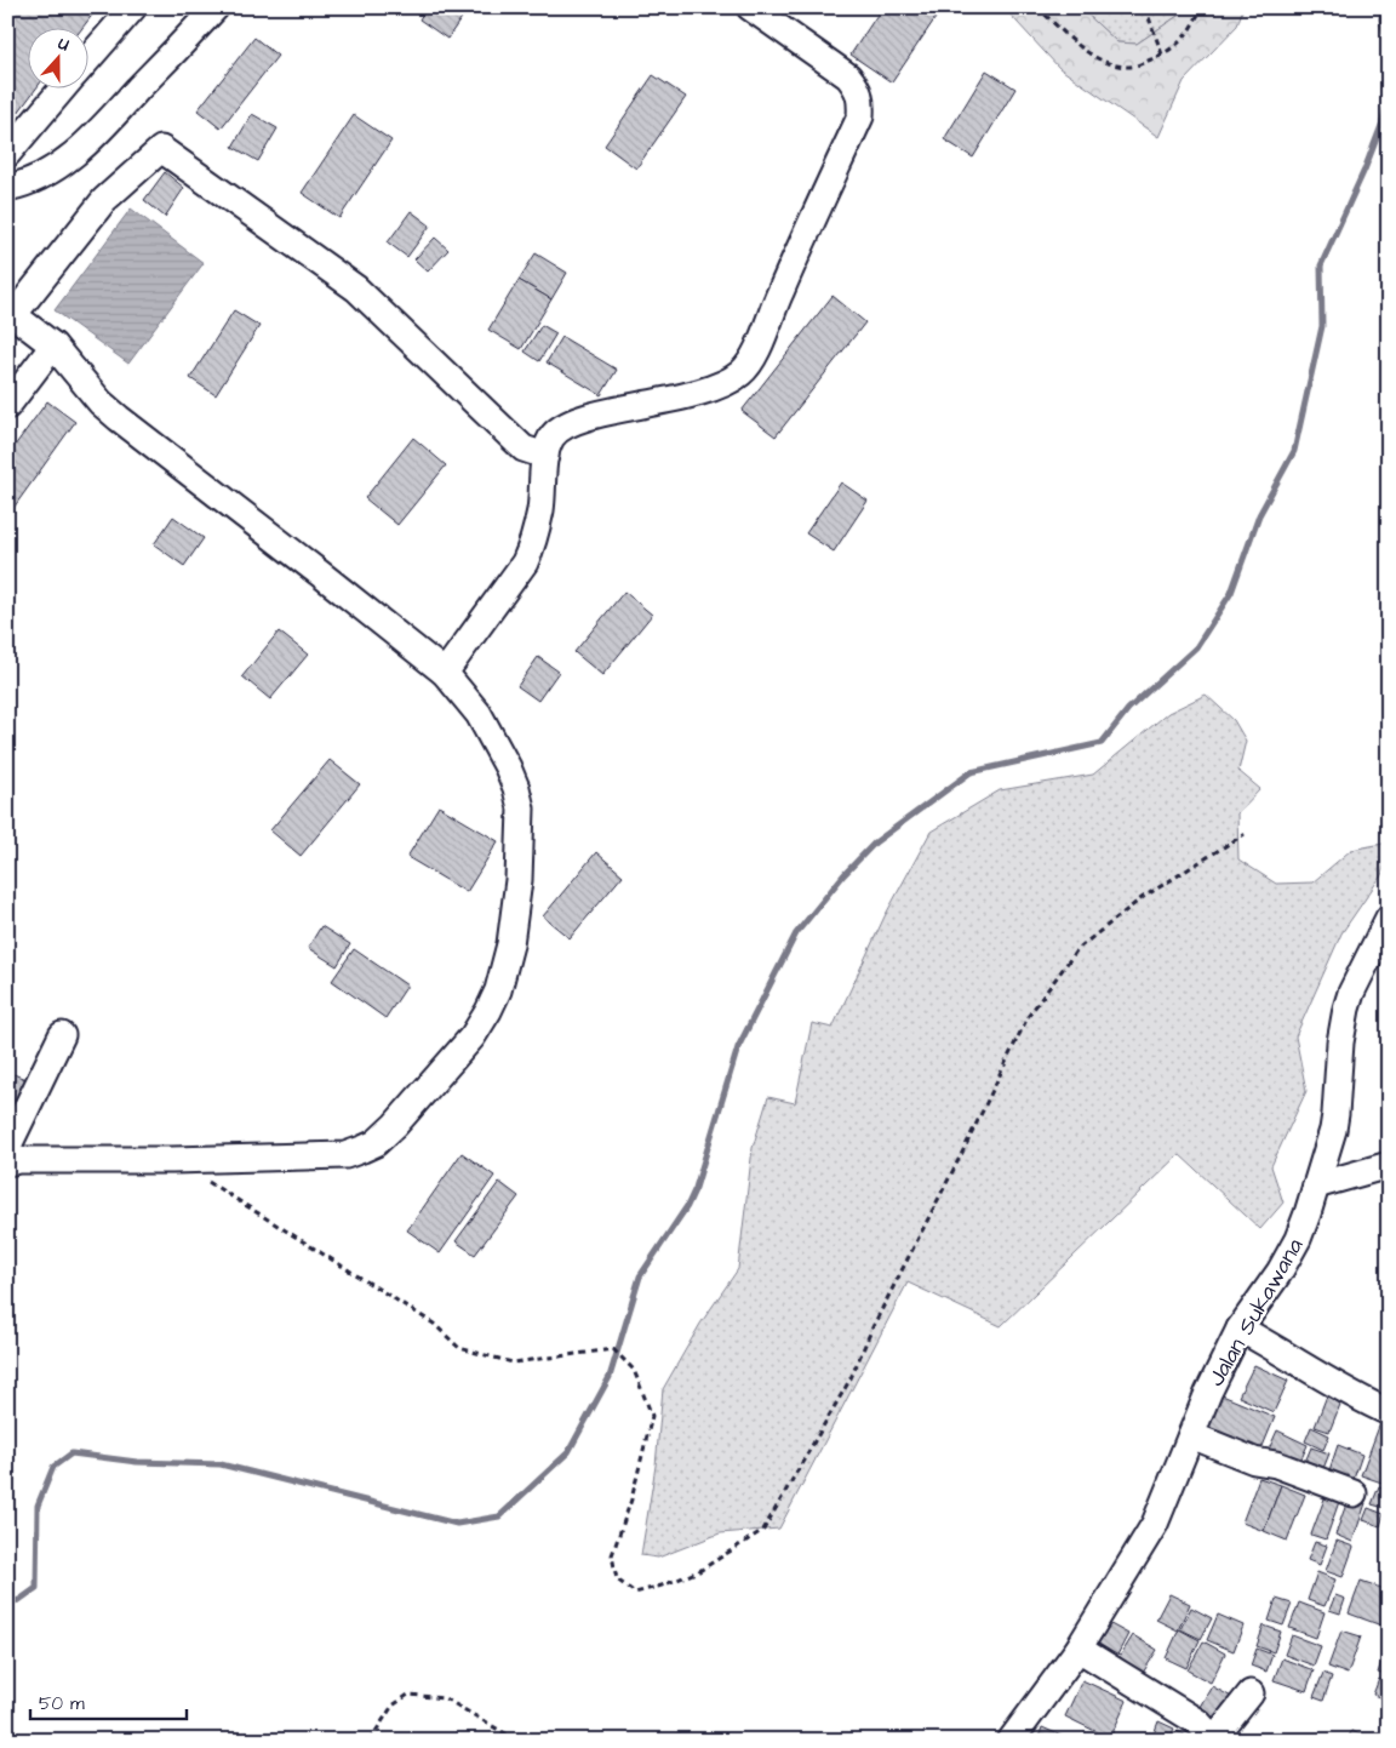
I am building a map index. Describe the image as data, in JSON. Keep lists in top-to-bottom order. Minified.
{"streets":{"street":["Jalan Sukawana"]},"scale_bar":"50 m","north":"top"}
